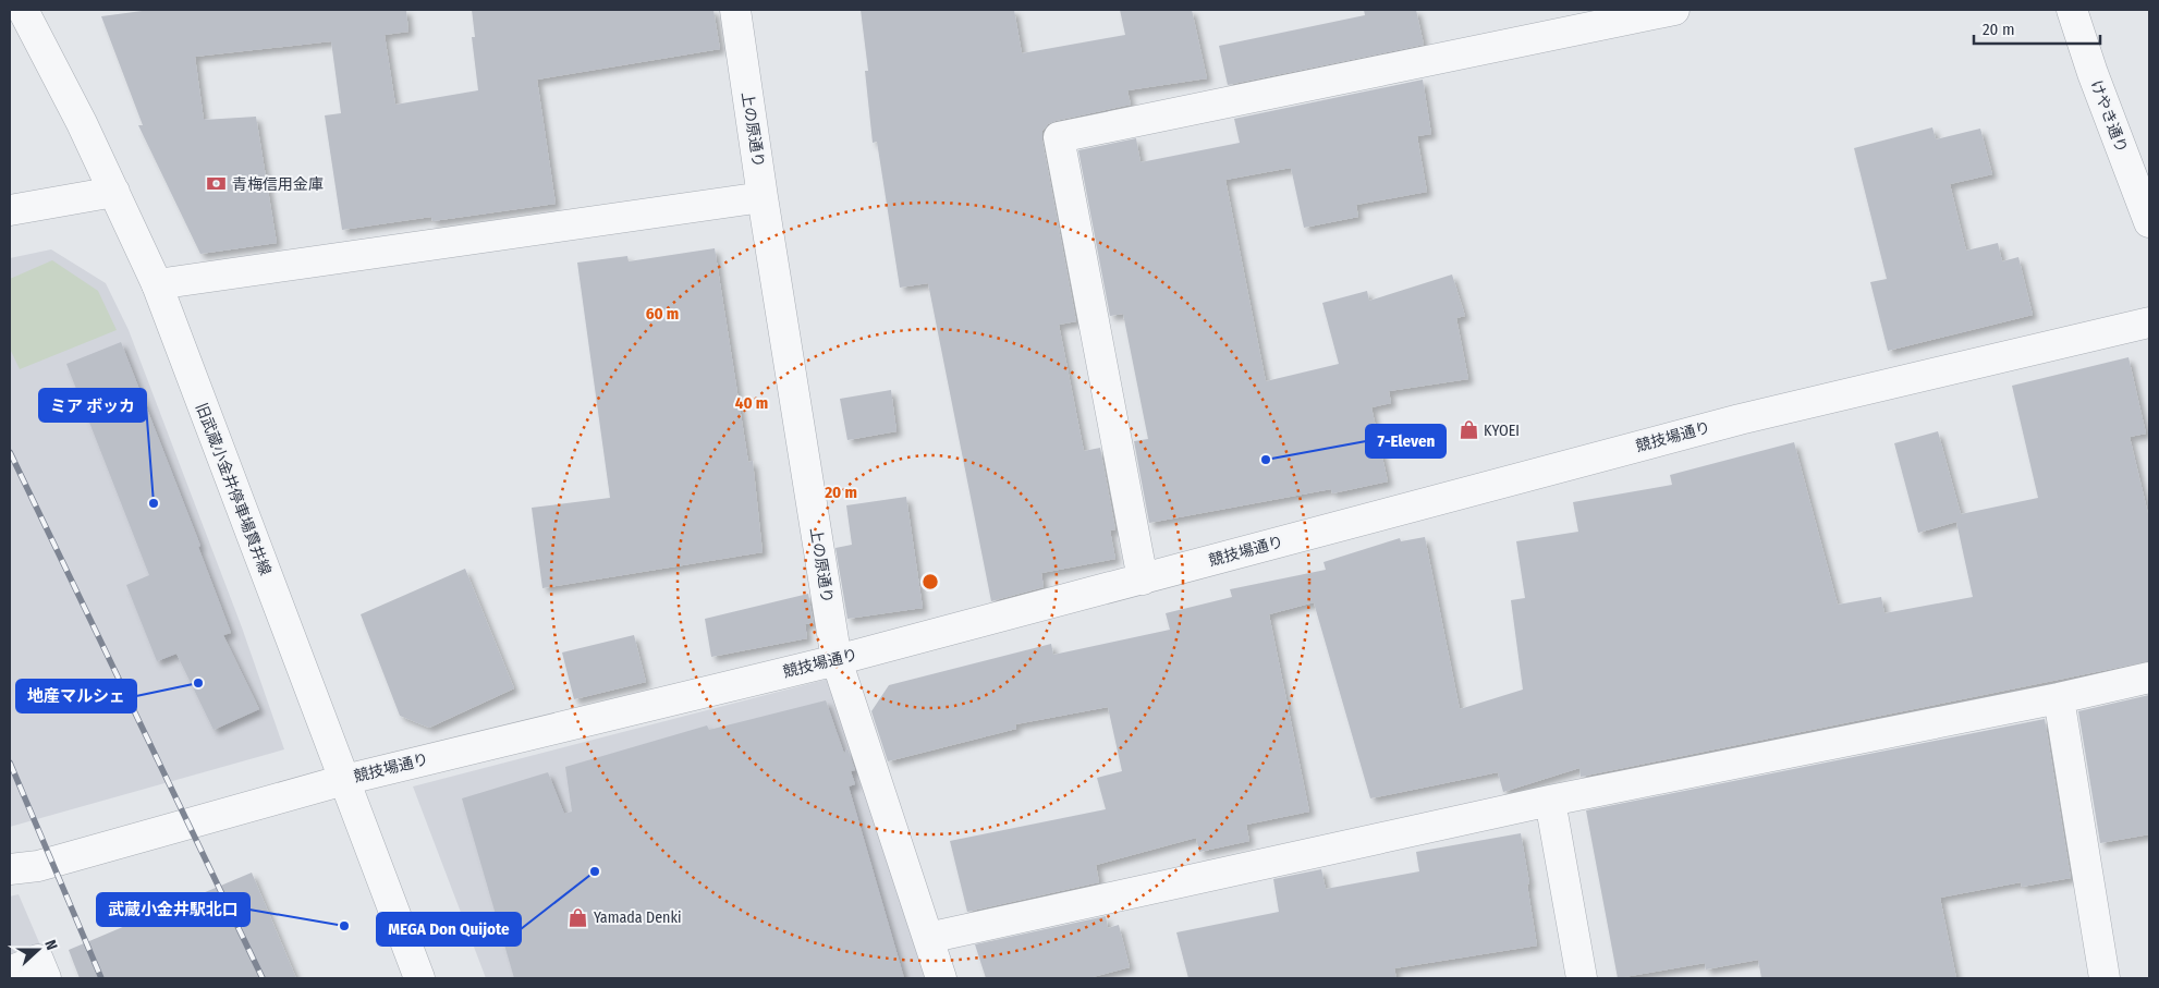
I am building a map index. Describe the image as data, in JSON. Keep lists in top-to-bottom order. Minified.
{"streets":{"street":["けやき通り","上の原通り","競技場通り","旧武蔵小金井停車場貫井線"]},"crossings":[["上の原通り","競技場通り"],["競技場通り","旧武蔵小金井停車場貫井線"]],"places":{"bank":["青梅信用金庫"],"shop":["KYOEI","Yamada Denki"],"other":["7-Eleven","ミア ボッカ","地産マルシェ","MEGA Don Quijote","武蔵小金井駅北口"]},"scale_bar":"20 m","north":"right","rings":["60 m","40 m","20 m"]}
